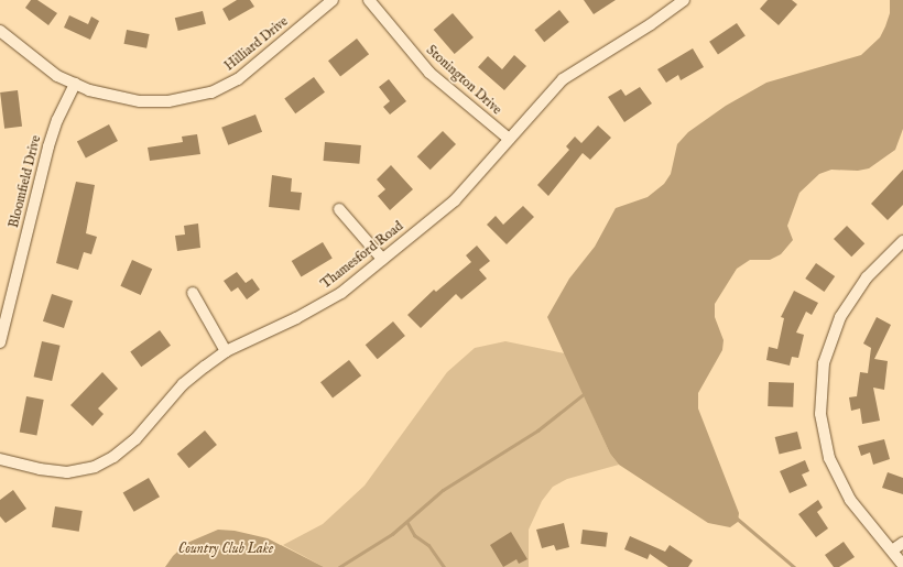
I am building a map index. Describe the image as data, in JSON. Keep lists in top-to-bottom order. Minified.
{"streets":{"street":["Hilliard Drive","Stonington Drive","Bloomfield Drive","Thamesford Road"]},"crossings":[["Hilliard Drive","Bloomfield Drive"],["Stonington Drive","Thamesford Road"]],"water":["Country Club Lake"]}
